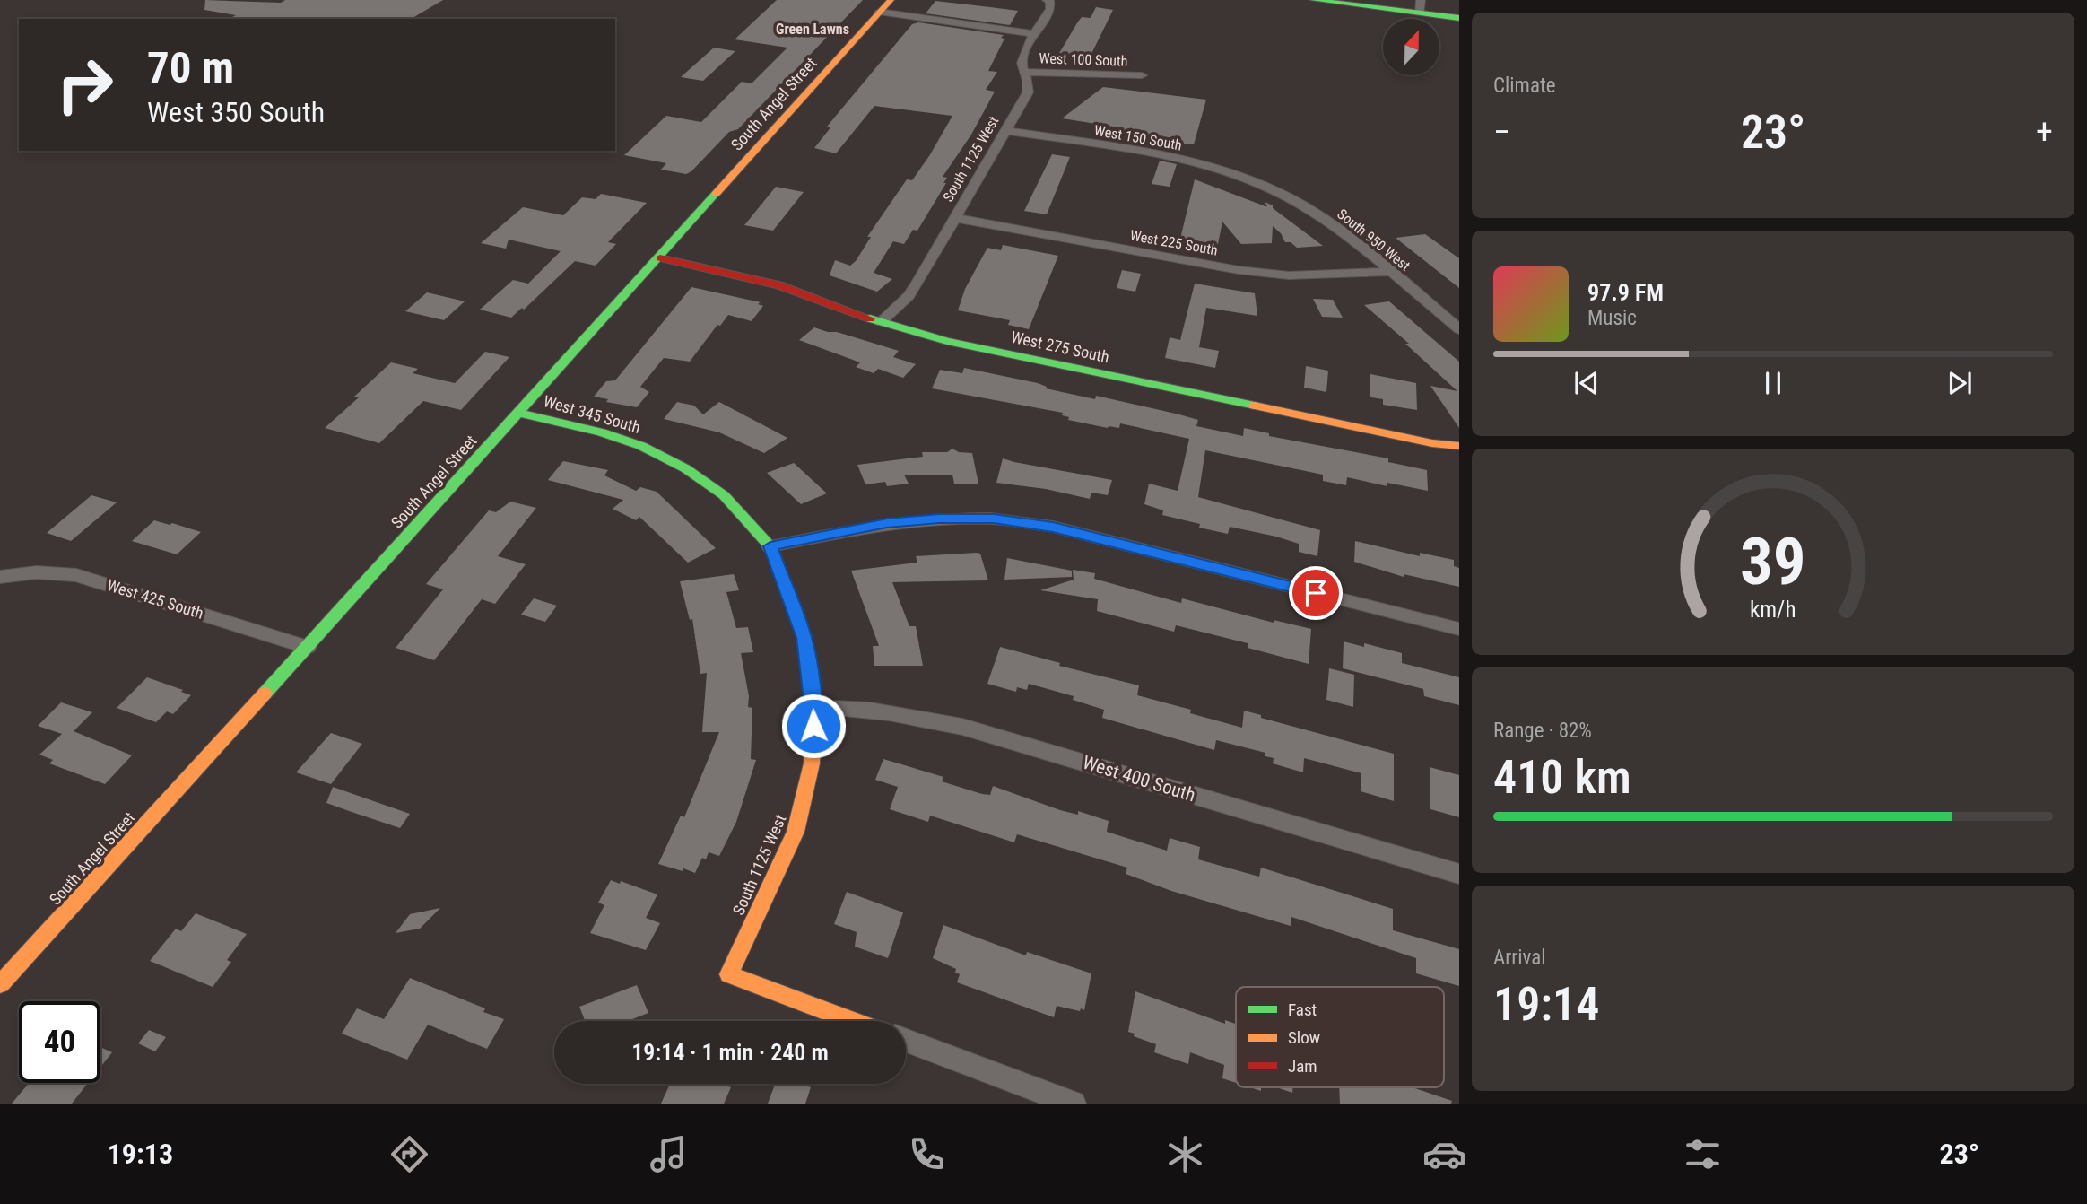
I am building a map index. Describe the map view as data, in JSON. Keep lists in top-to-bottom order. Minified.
{"streets":{"main road":["South Angel Street","South 1125 West","West 275 South","West 345 South"],"street":["West 100 South","West 150 South","South 950 West","West 225 South","West 425 South","West 400 South"]},"crossings":[["West 100 South","South 1125 West"],["South Angel Street","West 275 South"],["South Angel Street","West 345 South"],["South Angel Street","West 425 South"],["West 150 South","South 1125 West"],["West 150 South","South 950 West"],["South 1125 West","West 225 South"],["South 1125 West","West 275 South"],["South 1125 West","West 345 South"],["South 1125 West","West 400 South"],["South 950 West","West 225 South"]],"districts":["Green Lawns"],"legend":["Fast","Slow","Jam"],"north":"top","page":{"tile":["Climate",["Range · 82%","410 km"],["Arrival","19:14"]],"turn":["70 m","West 350 South"],"heat":["−","23°","+"],"song":["97.9 FM","Music"],"limit":"40","trip":"19:14 · 1 min · 240 m","tabs":["19:13","23°"],"gauge":["39","km/h"]}}
